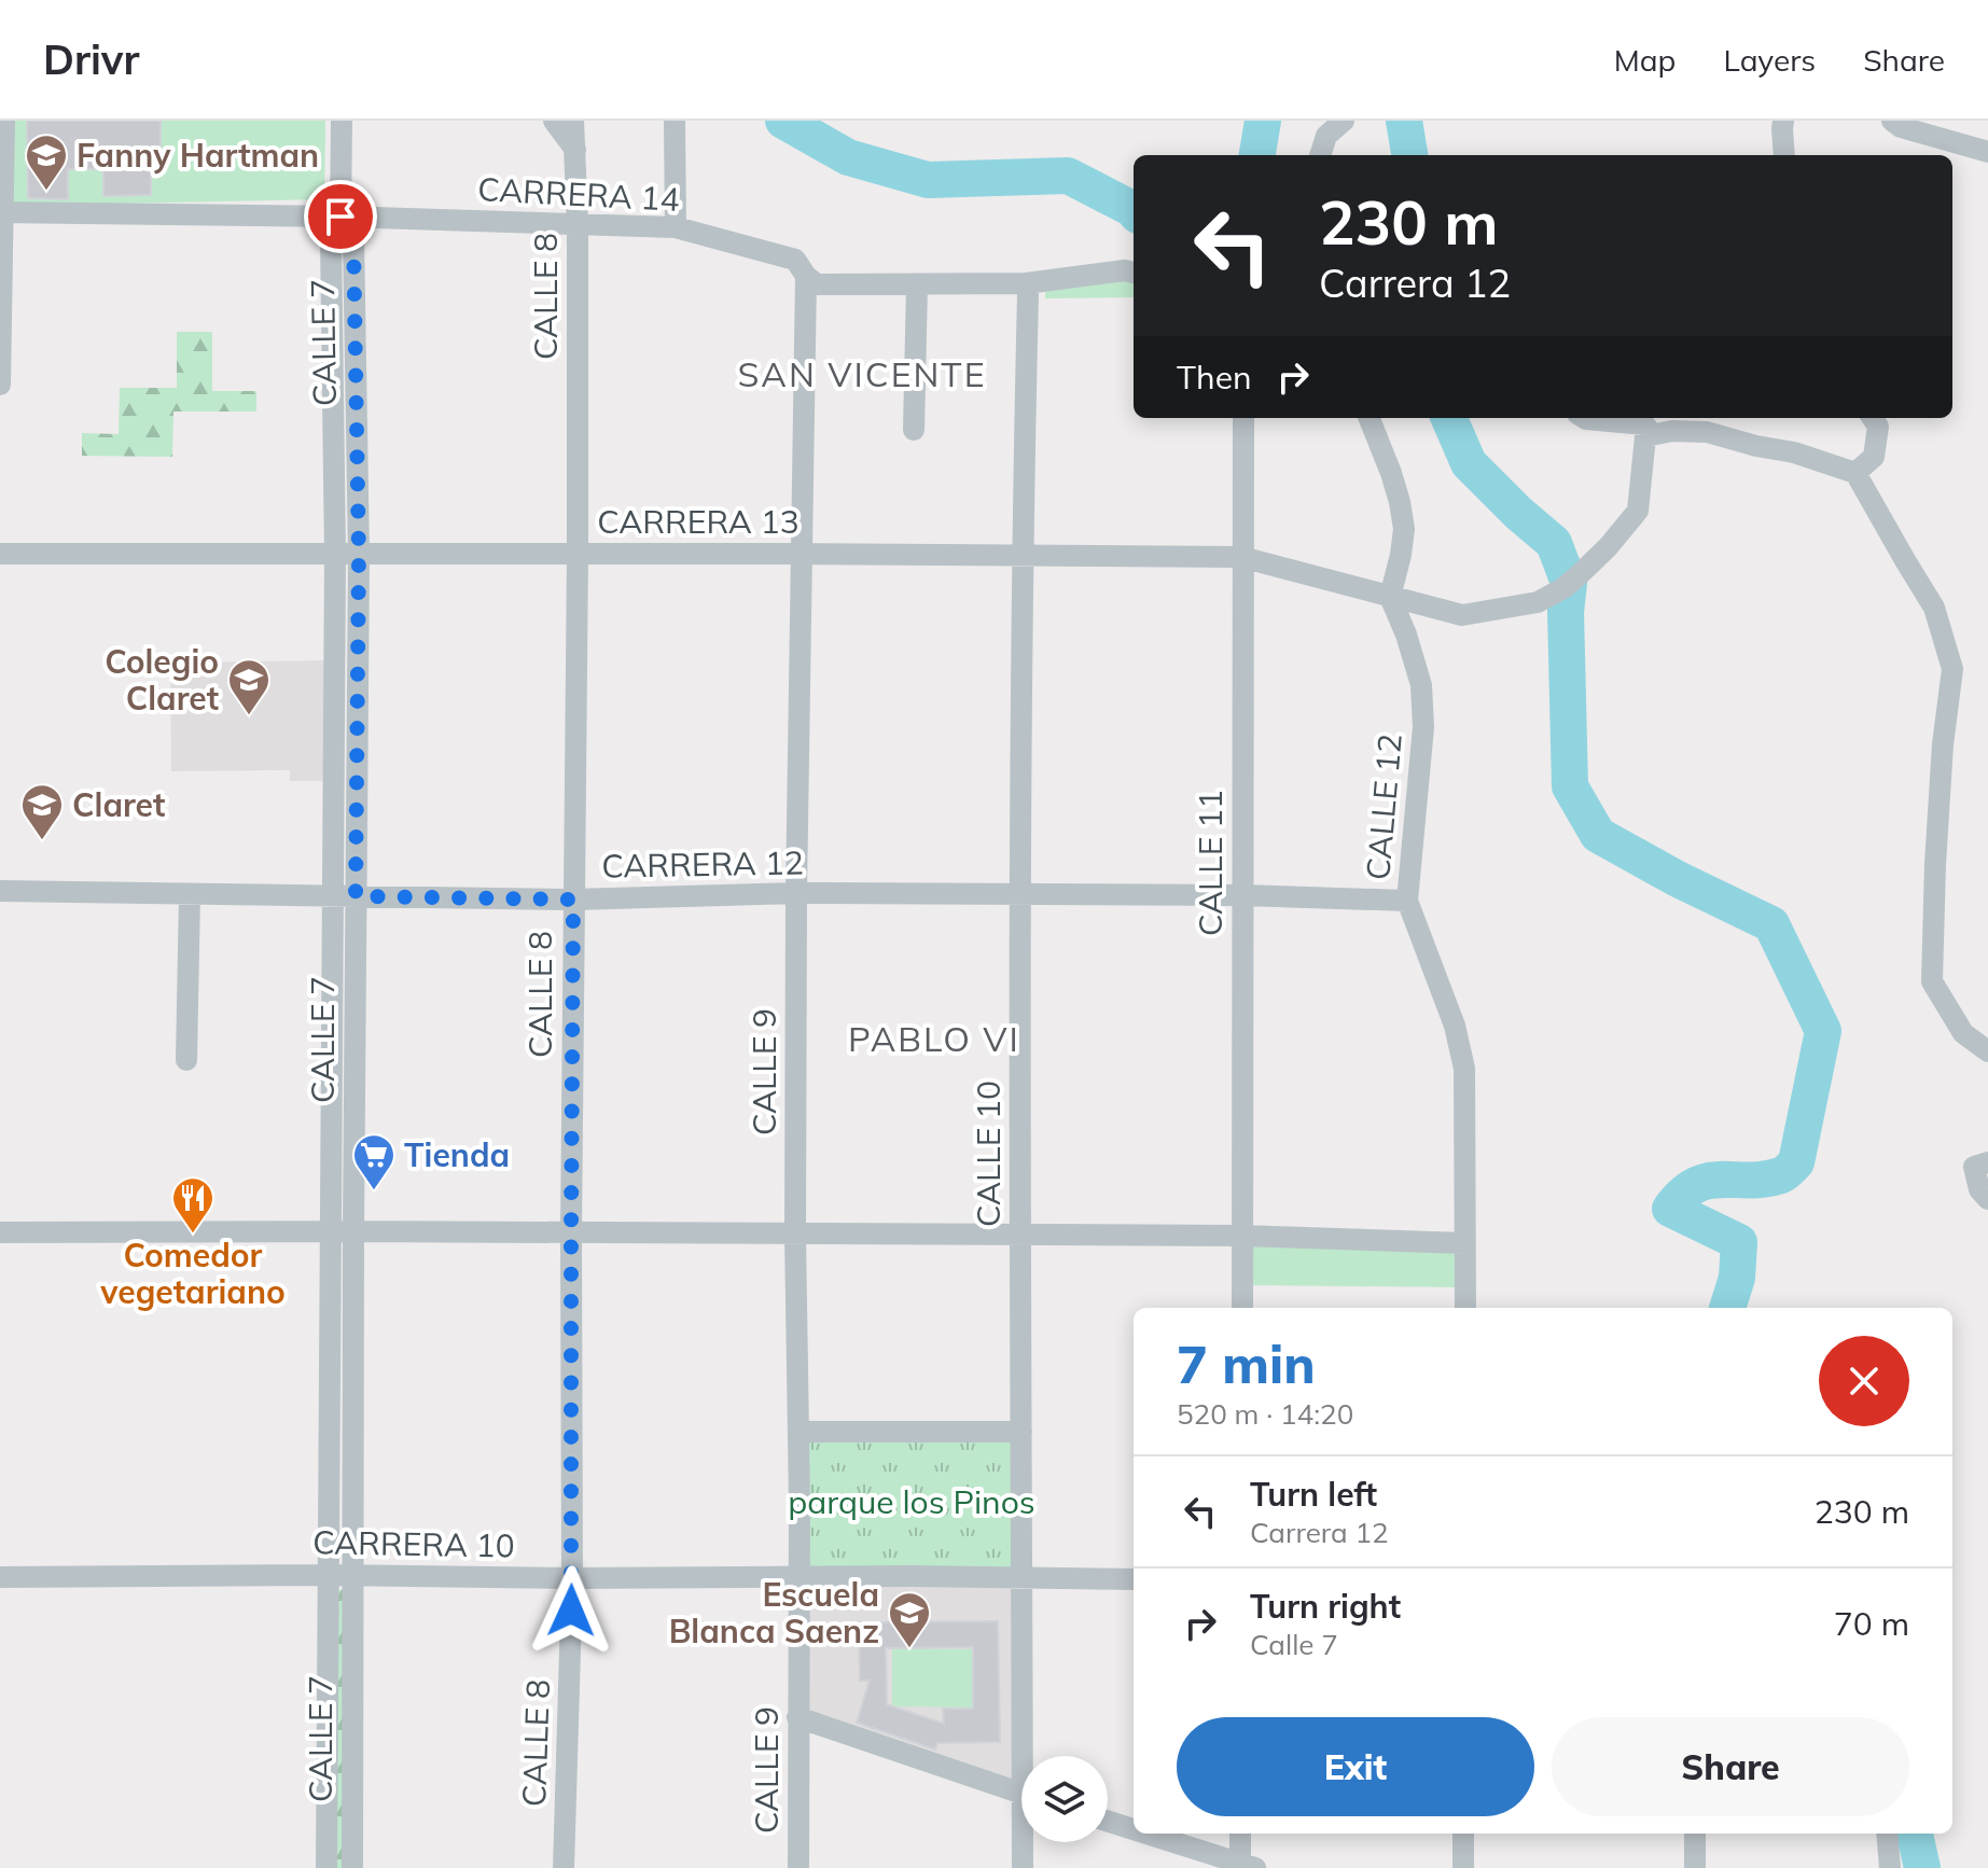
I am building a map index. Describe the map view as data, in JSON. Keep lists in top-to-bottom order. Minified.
{"streets":{"street":["CARRERA 14","CALLE 8","CALLE 7","CARRERA 13","CALLE 12","CALLE 11","CARRERA 12","CALLE 9","CALLE 10","CARRERA 10"]},"crossings":[["CARRERA 14","CALLE 8"],["CARRERA 14","CALLE 7"],["CARRERA 14","CALLE 9"],["CARRERA 14","CALLE 10"],["CALLE 8","CARRERA 13"],["CALLE 8","CARRERA 12"],["CALLE 8","CARRERA 10"],["CALLE 7","CARRERA 13"],["CALLE 7","CARRERA 12"],["CALLE 7","CARRERA 10"],["CARRERA 13","CALLE 12"],["CARRERA 13","CALLE 11"],["CARRERA 13","CALLE 9"],["CARRERA 13","CALLE 10"],["CALLE 12","CARRERA 12"],["CALLE 11","CARRERA 12"],["CARRERA 12","CALLE 9"],["CARRERA 12","CALLE 10"],["CALLE 9","CARRERA 10"],["CALLE 10","CARRERA 10"]],"districts":["SAN VICENTE","PABLO VI"],"parks":["parque los Pinos"],"places":{"school or university":["Fanny Hartman","Colegio Claret","Claret","Escuela Blanca Saenz"],"supermarket":["Tienda"],"restaurant":["Comedor vegetariano"]},"page":{"header":"Drivr","nav":["Map","Layers","Share"],"turn":["230 m","Carrera 12"],"then":"Then","heading":["7 min","520 m · 14:20"],"list":[{"name":"Turn left","note":"Carrera 12","value":"230 m"},{"name":"Turn right","note":"Calle 7","value":"70 m"}],"buttons":["Exit","Share"]}}
